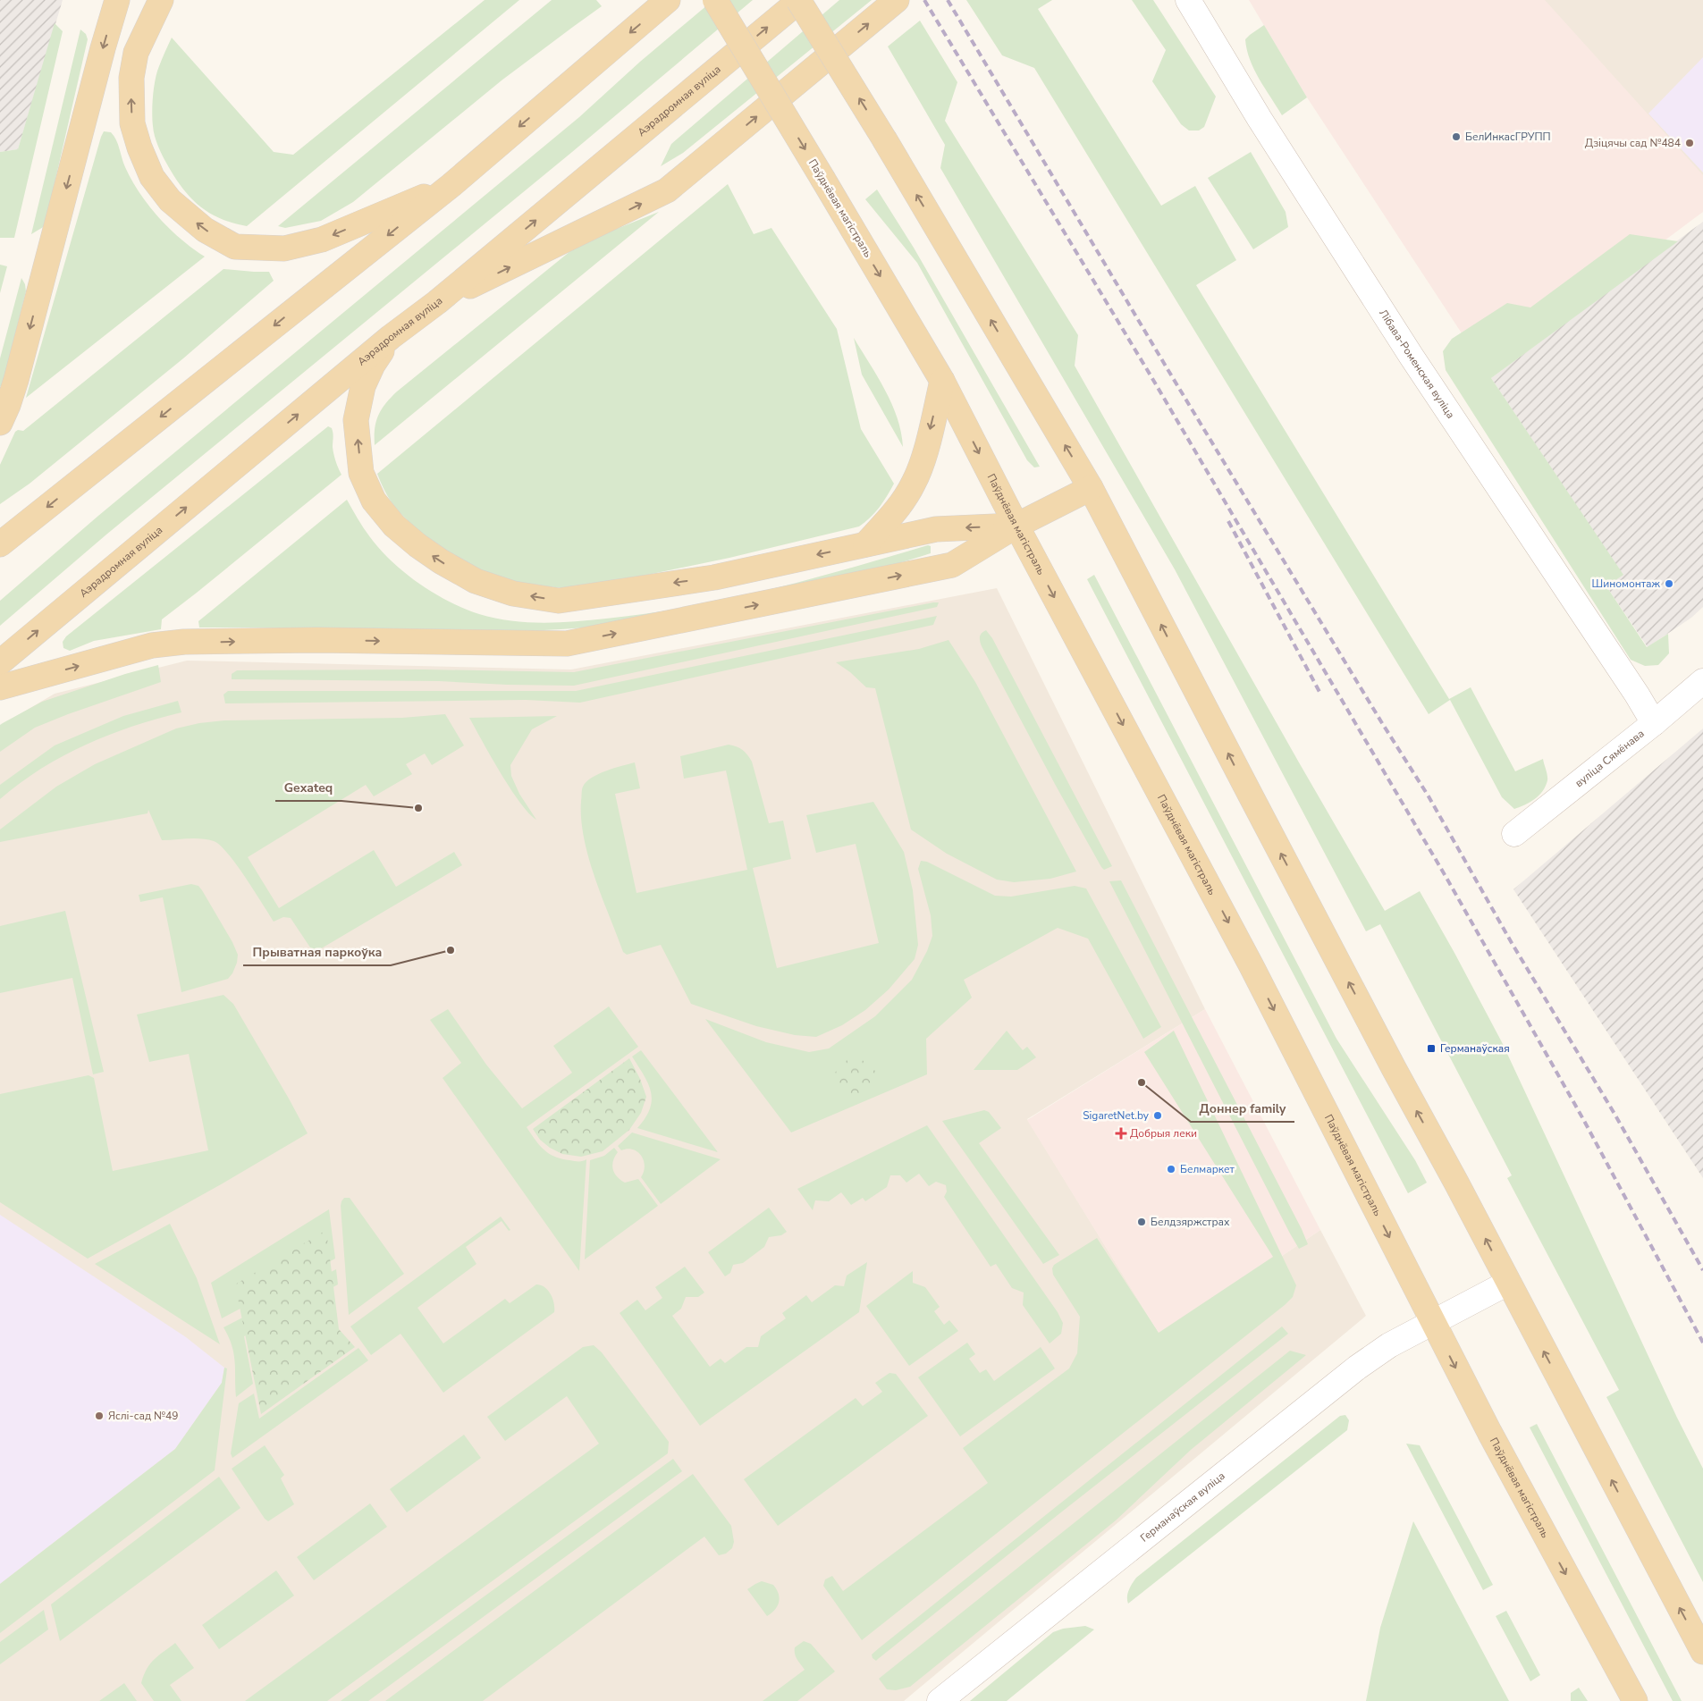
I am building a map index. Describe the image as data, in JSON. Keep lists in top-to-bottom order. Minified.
{"streets":{"main road":["Аэрадромная вуліца","Паўднёвая магістраль"],"street":["Лібава-Роменская вуліца","вуліца Сямёнава","Германаўская вуліца"]},"crossings":[["Паўднёвая магістраль","Германаўская вуліца"],["Лібава-Роменская вуліца","вуліца Сямёнава"]],"places":{"other":["БелИнкасГРУПП","Дзіцячы сад №484","Шиномонтаж","Gexateq","Прыватная паркоўка","Доннер family","SigaretNet.by","Белмаркет","Белдзяржстрах","Яслі-сад №49"],"transit":["Германаўская"],"health":["Добрыя леки"]}}
